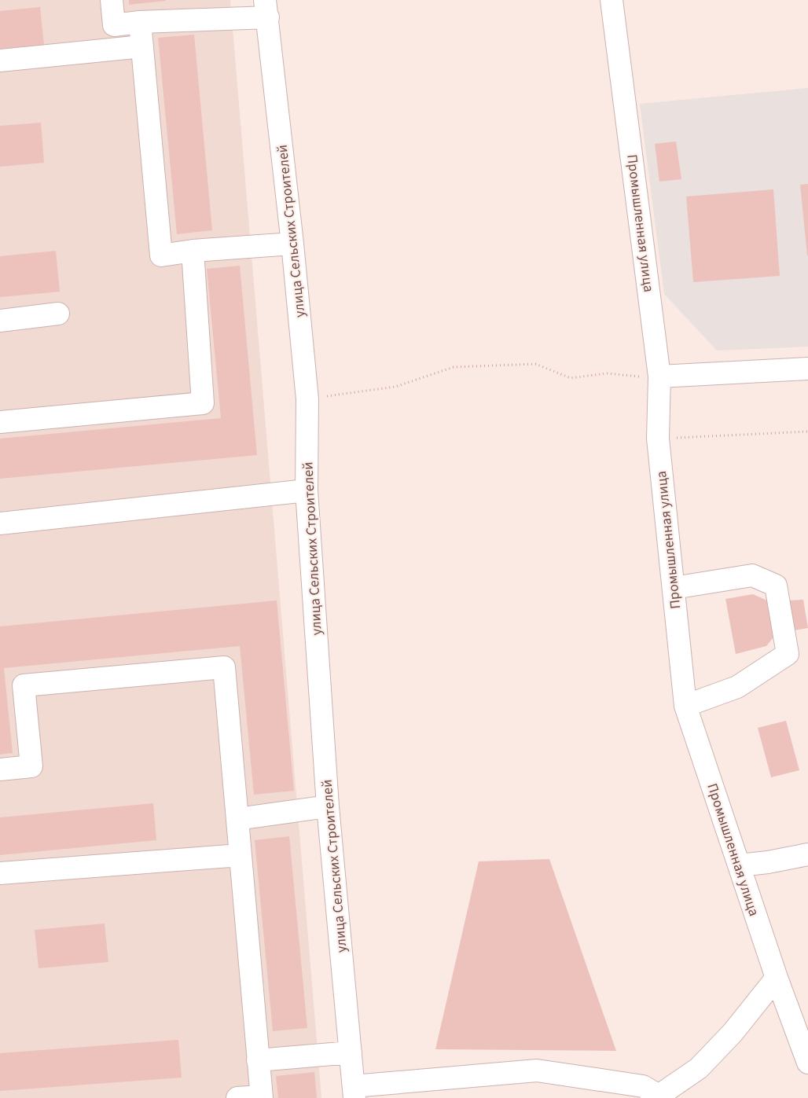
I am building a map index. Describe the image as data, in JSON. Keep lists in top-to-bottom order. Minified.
{"streets":{"street":["Промышленная улица","улица Сельских Строителей"]}}
